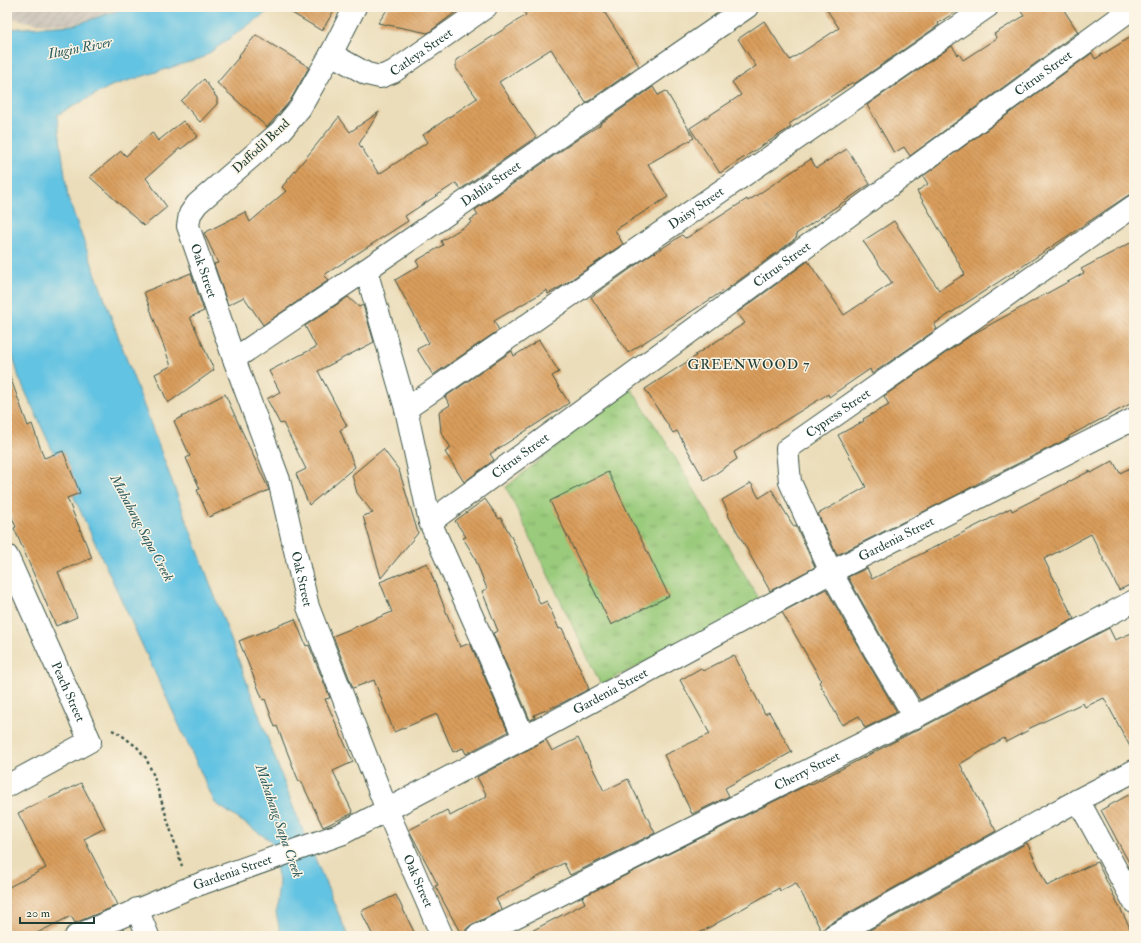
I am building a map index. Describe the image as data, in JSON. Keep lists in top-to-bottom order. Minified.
{"streets":{"street":["Catleya Street","Citrus Street","Daffodil Bend","Dahlia Street","Daisy Street","Oak Street","Cypress Street","Gardenia Street","Peach Street","Cherry Street"]},"crossings":[["Catleya Street","Daffodil Bend"],["Daffodil Bend","Oak Street"],["Dahlia Street","Oak Street"],["Oak Street","Gardenia Street"],["Cypress Street","Gardenia Street"],["Cypress Street","Cherry Street"]],"districts":["GREENWOOD 7"],"water":["Ilugin River","Mahabang Sapa Creek"],"scale_bar":"20 m"}
